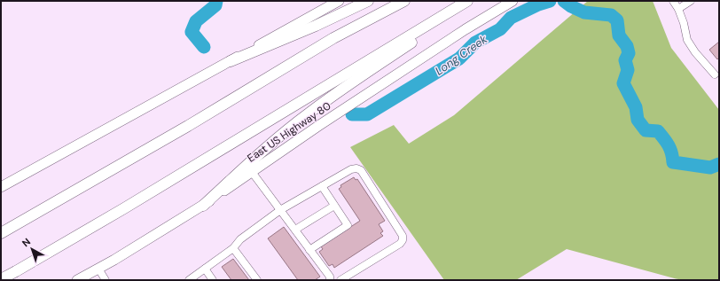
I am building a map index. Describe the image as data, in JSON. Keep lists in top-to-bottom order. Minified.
{"streets":{"main road":["East US Highway 80"]},"water":["Long Creek"],"north":"top left"}
